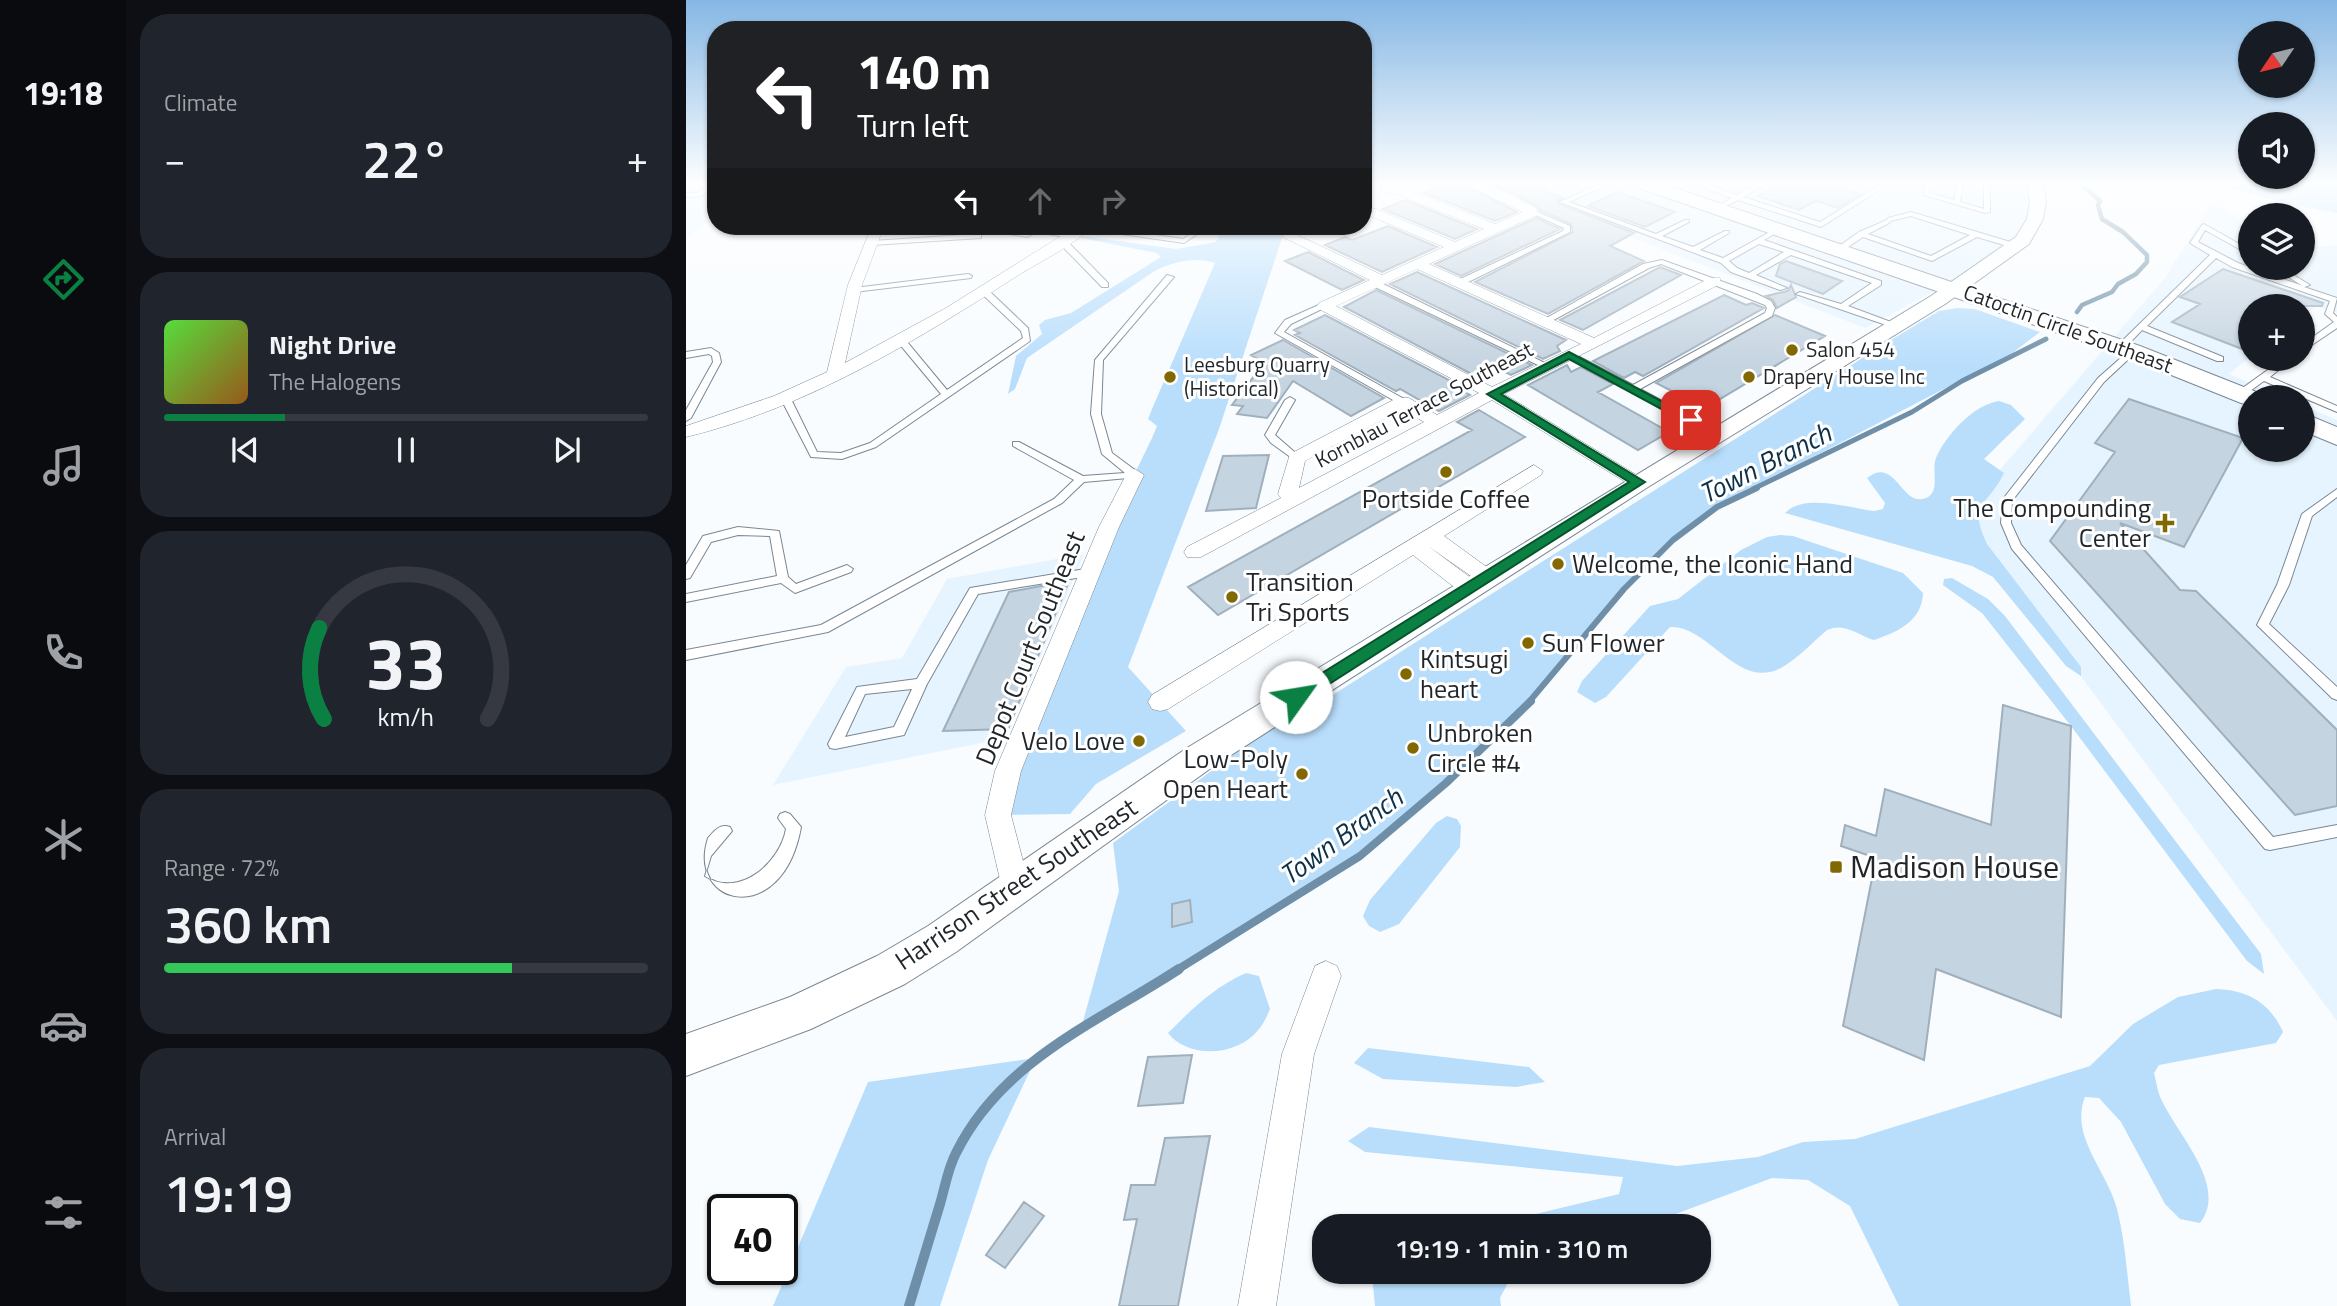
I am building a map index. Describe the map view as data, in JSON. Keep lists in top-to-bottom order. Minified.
{"streets":{"main road":["Catoctin Circle Southeast"],"street":["Kornblau Terrace Southeast","Depot Court Southeast","Harrison Street Southeast"]},"crossings":[["Catoctin Circle Southeast","Harrison Street Southeast"],["Depot Court Southeast","Harrison Street Southeast"]],"water":["Town Branch"],"places":{"other":["Salon 454","Leesburg Quarry (Historical)","Drapery House Inc","Portside Coffee","Welcome, the Iconic Hand","Transition Tri Sports","Sun Flower","Kintsugi heart","Velo Love","Unbroken Circle #4","Low-Poly Open Heart"],"health":["The Compounding Center"],"transit":["Madison House"]},"north":"bottom left","page":{"tabs":"19:18","tile":["Climate",["Range · 72%","360 km"],["Arrival","19:19"]],"map_buttons":["+","−"],"turn":["140 m","Turn left"],"heat":["−","22°","+"],"song":["Night Drive","The Halogens"],"limit":"40","trip":"19:19 · 1 min · 310 m","gauge":["33","km/h"]}}
